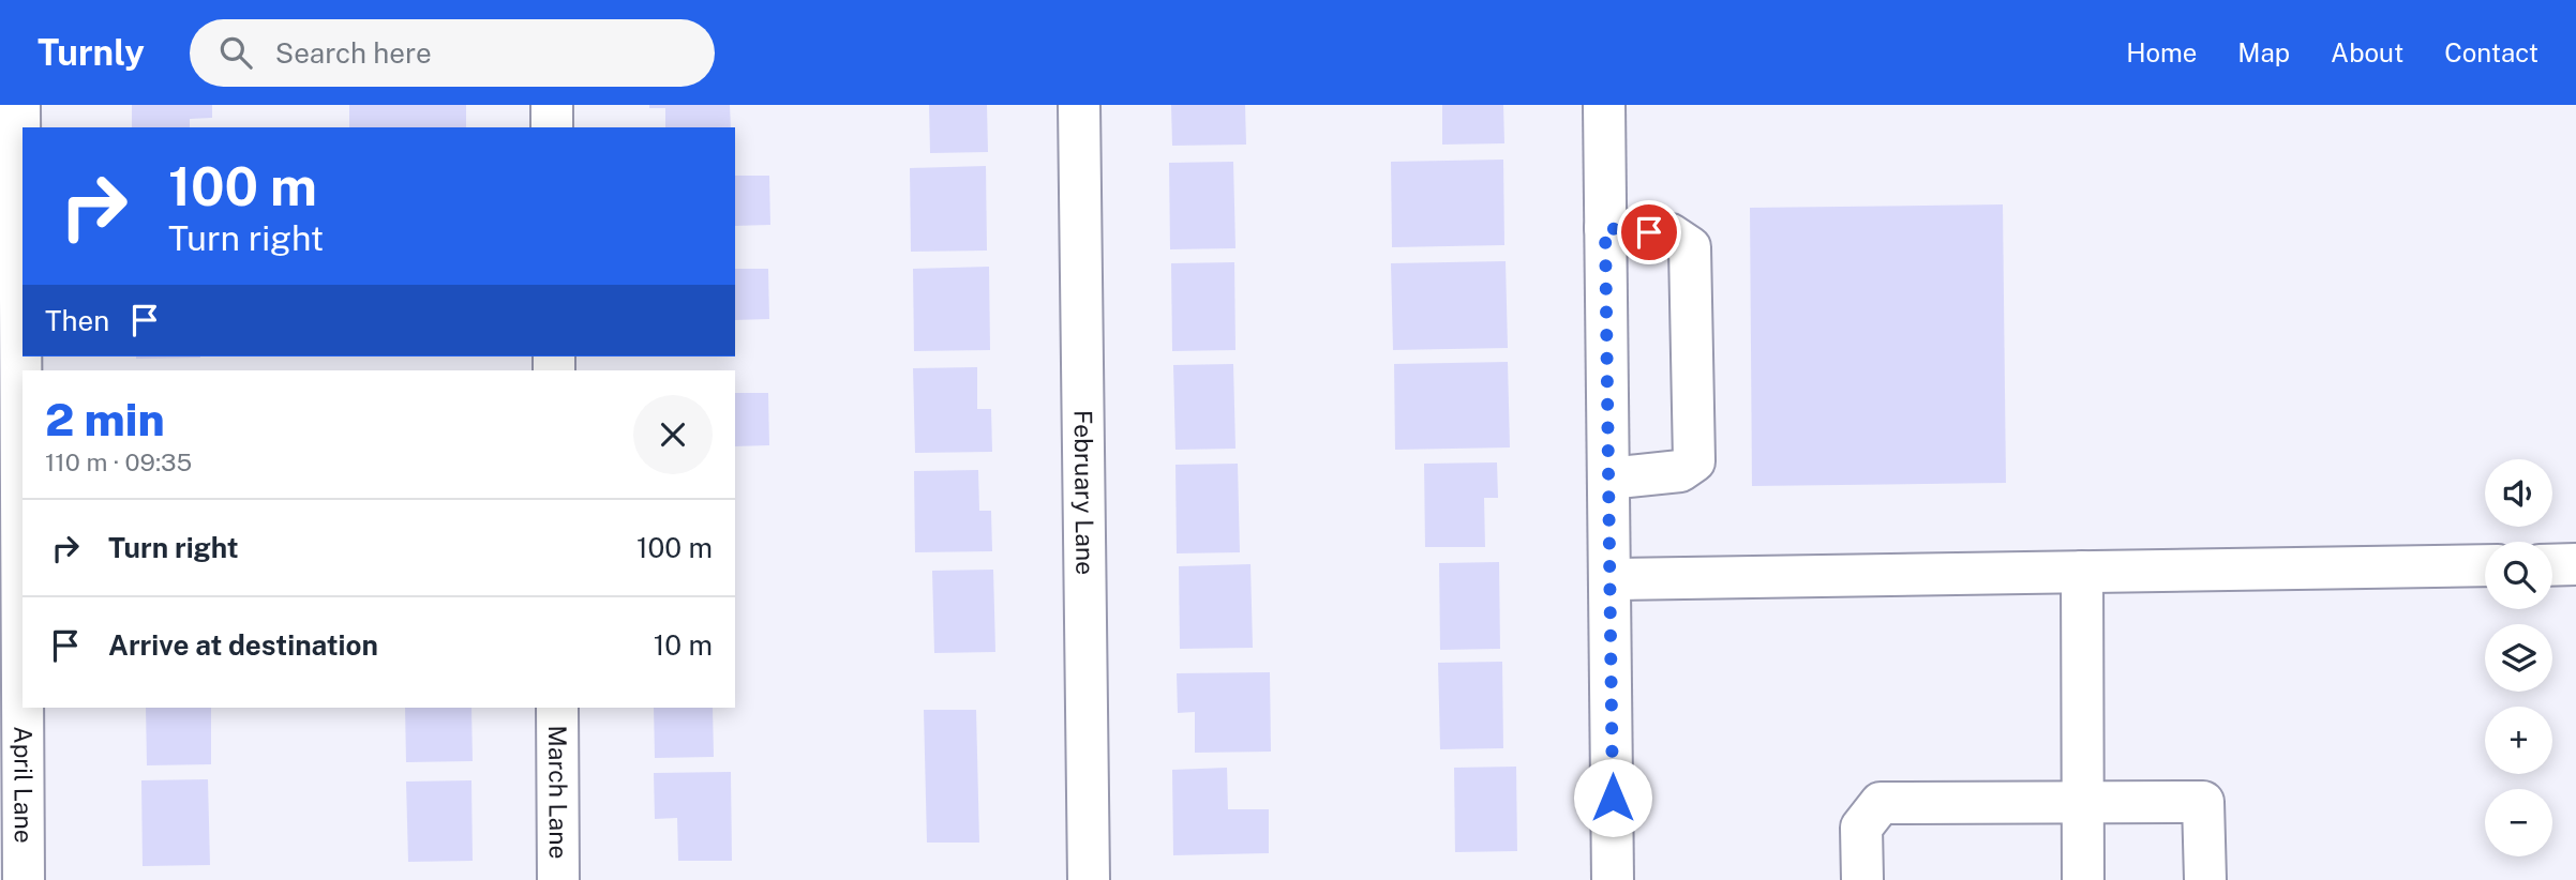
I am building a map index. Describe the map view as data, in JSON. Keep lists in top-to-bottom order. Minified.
{"streets":{"street":["February Lane","April Lane","March Lane"]},"page":{"header":"Turnly","search":"Search here","nav":["Home","Map","About","Contact"],"turn":["100 m","Turn right"],"then":"Then","heading":["2 min","110 m · 09:35"],"map_buttons":["+","−"],"list":[{"name":"Turn right","value":"100 m"},{"name":"Arrive at destination","value":"10 m"}]}}
